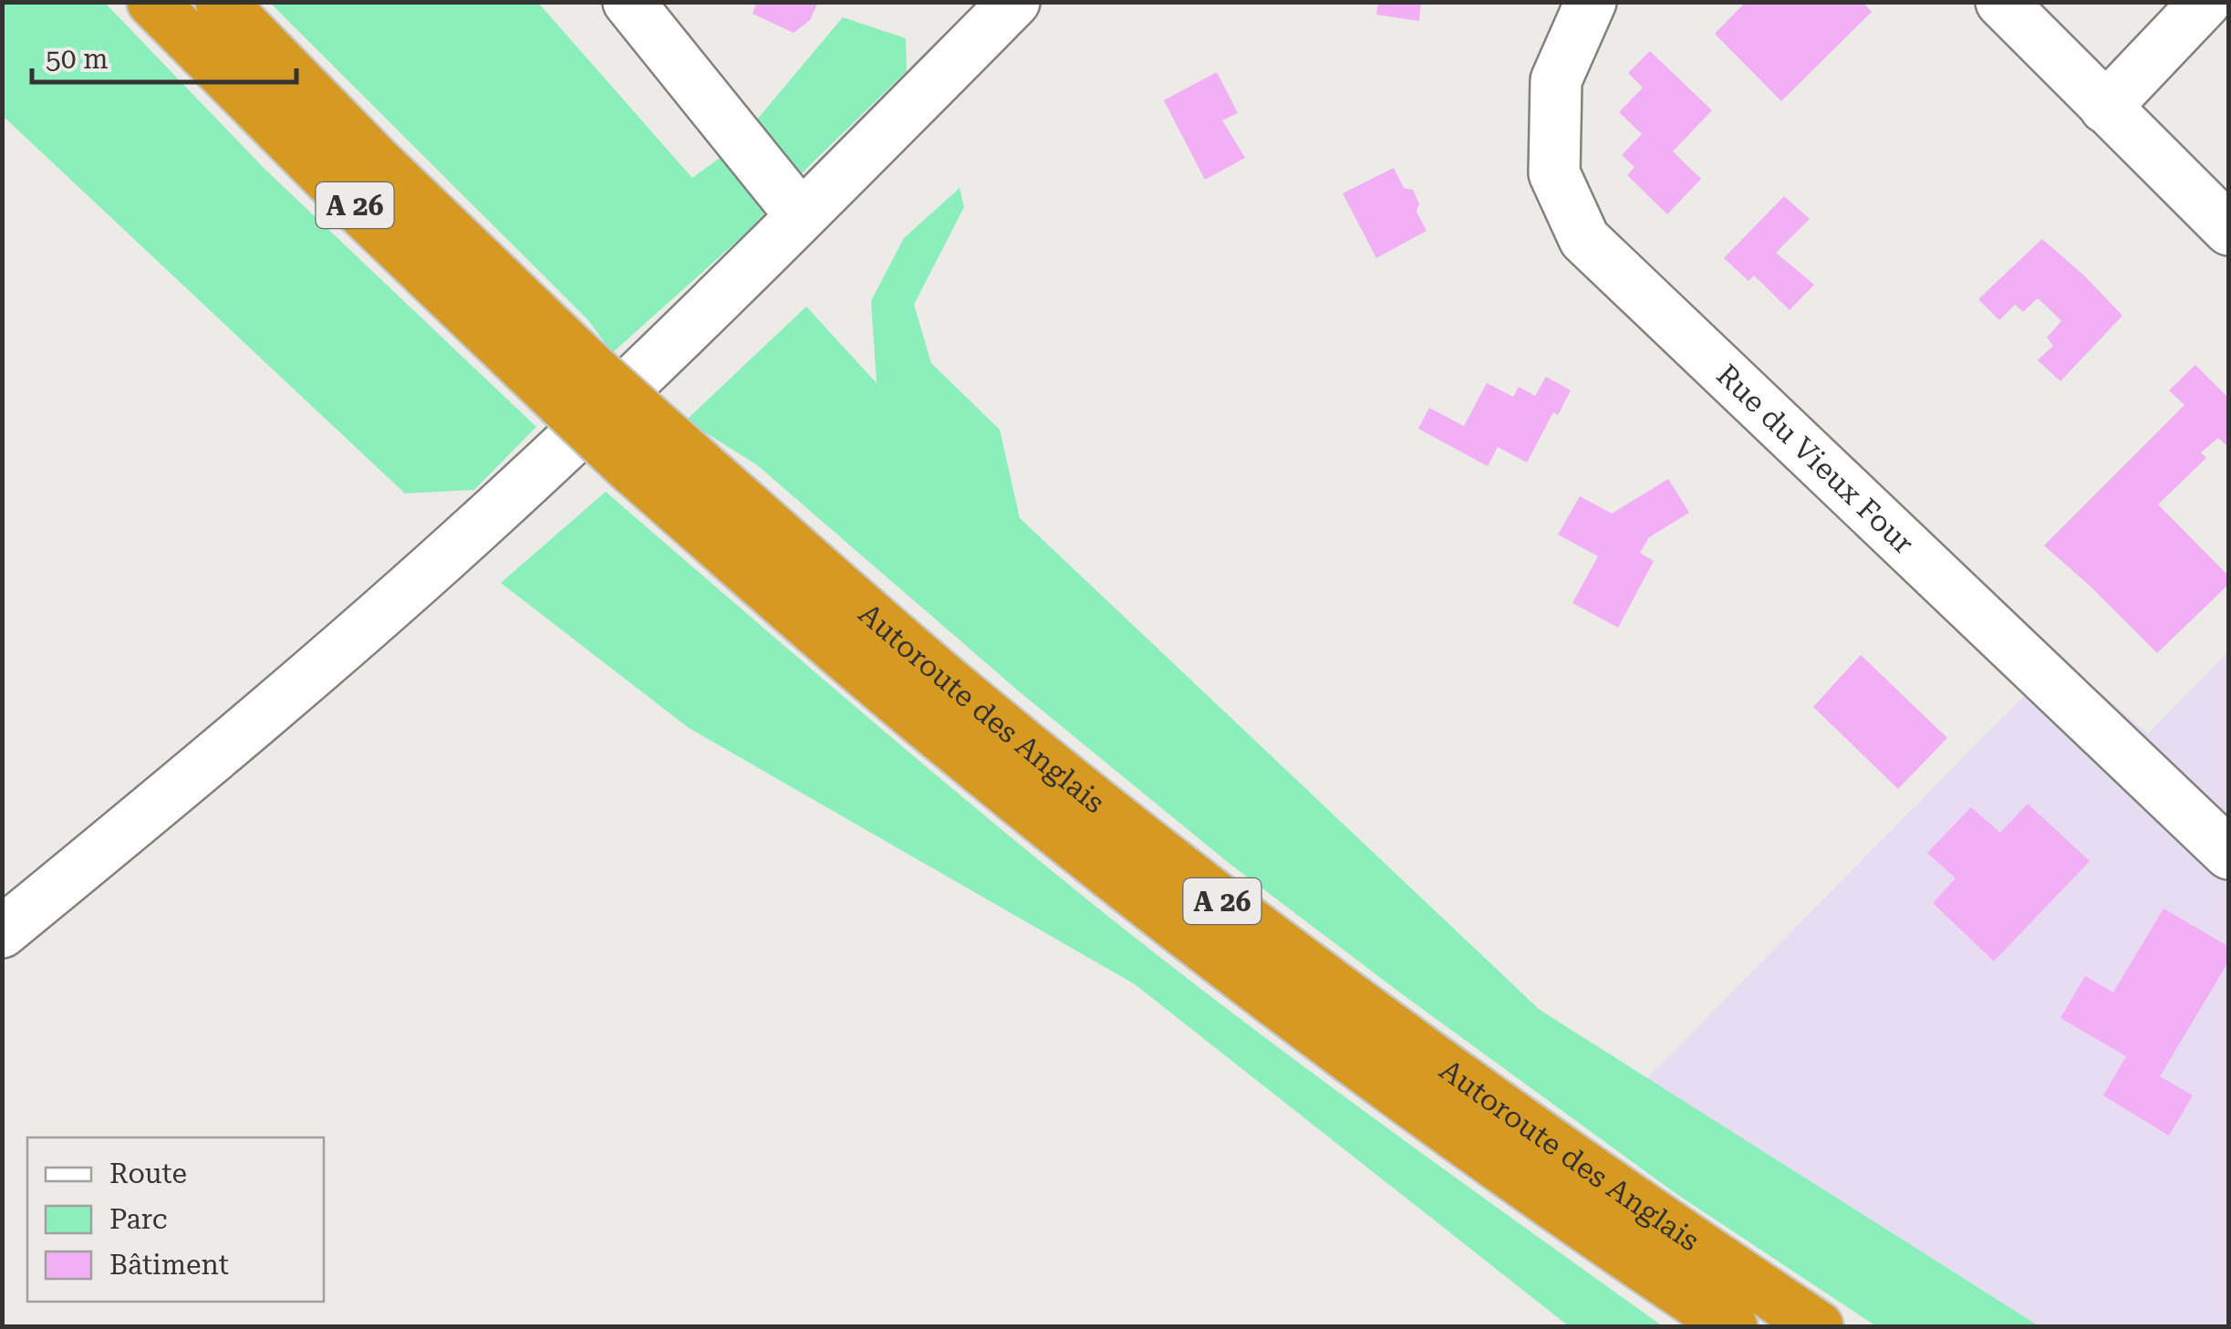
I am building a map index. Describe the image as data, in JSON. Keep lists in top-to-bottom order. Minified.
{"streets":{"highway":["A 26","Autoroute des Anglais"],"street":["Rue du Vieux Four"]},"legend":["Route","Parc","Bâtiment"],"scale_bar":"50 m"}
